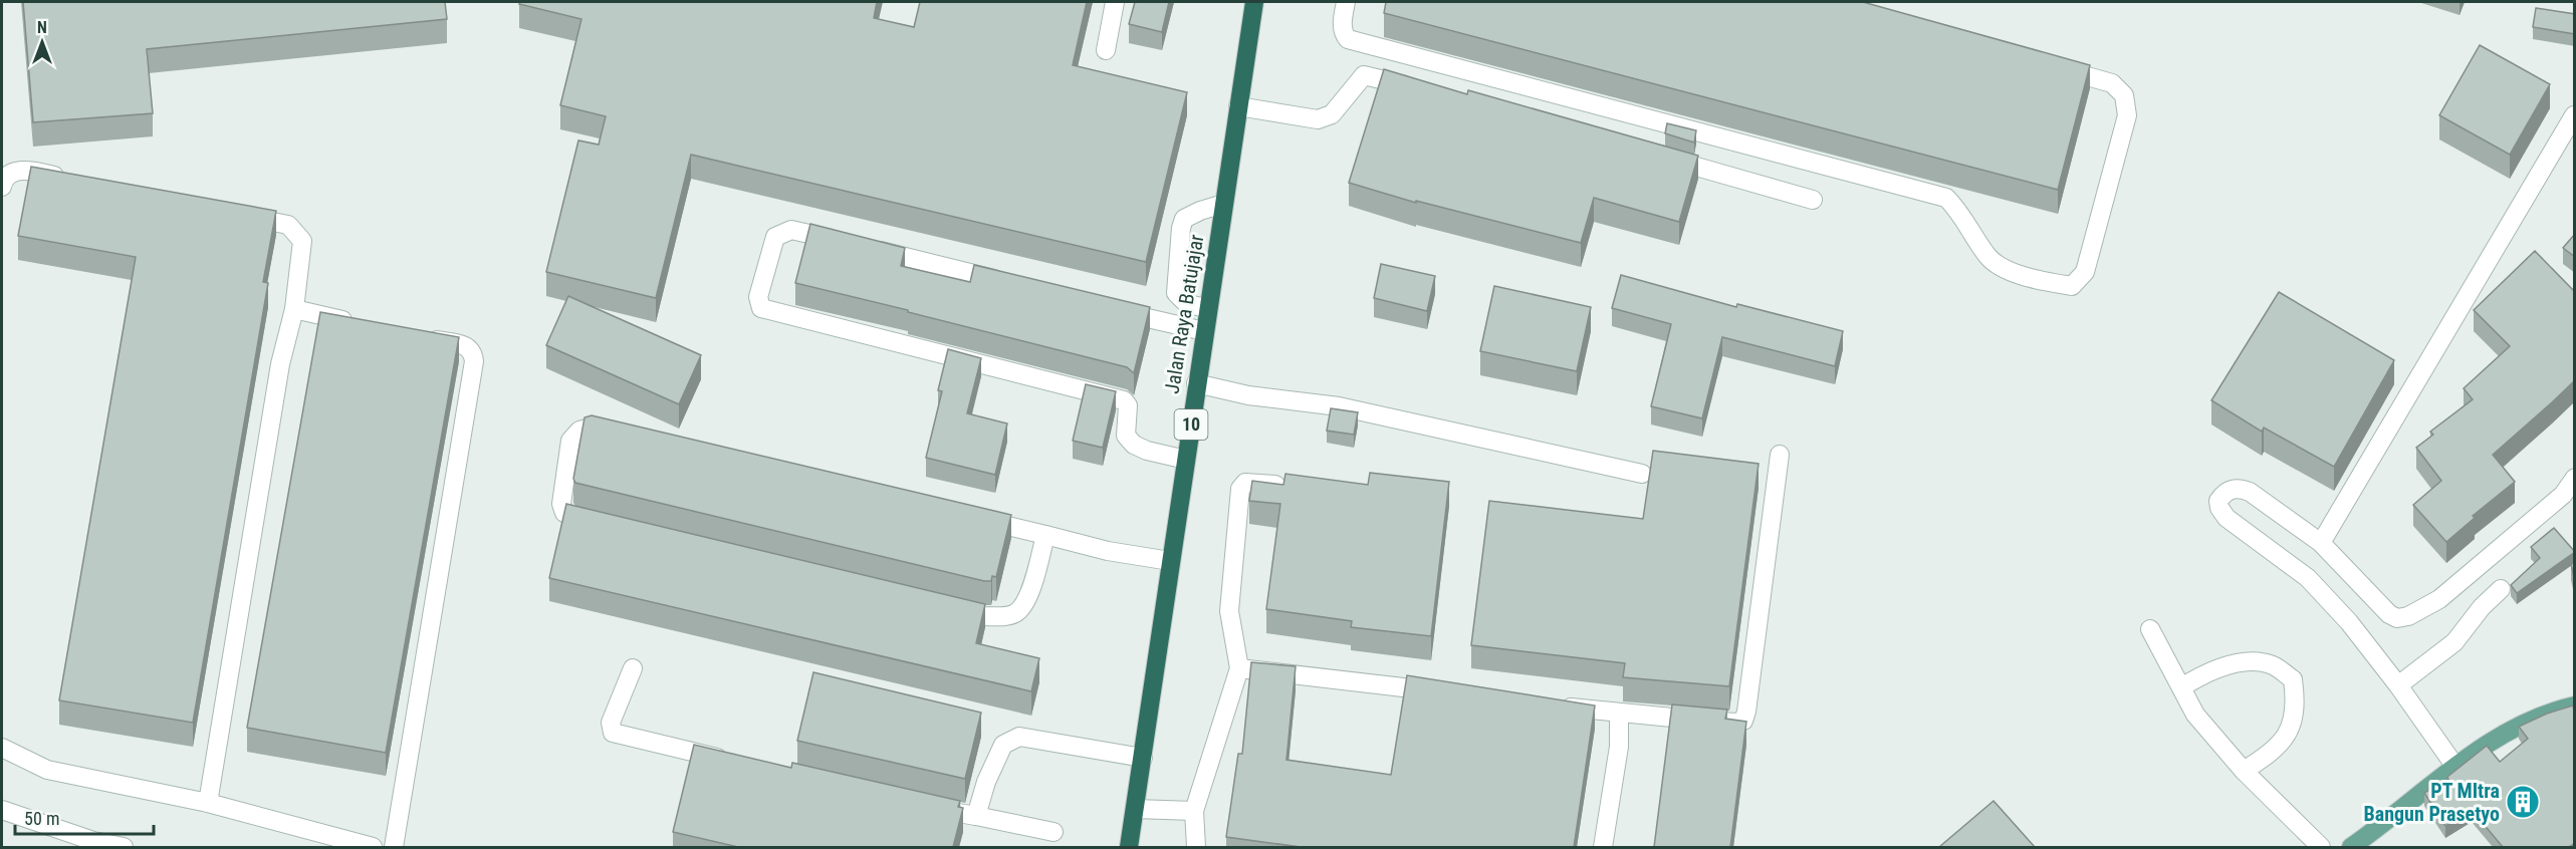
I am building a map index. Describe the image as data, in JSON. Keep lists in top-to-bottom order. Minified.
{"streets":{"highway":["Jalan Raya Batujajar","10"]},"places":{"building":["PT MItra Bangun Prasetyo"]},"scale_bar":"50 m","north":"top"}
